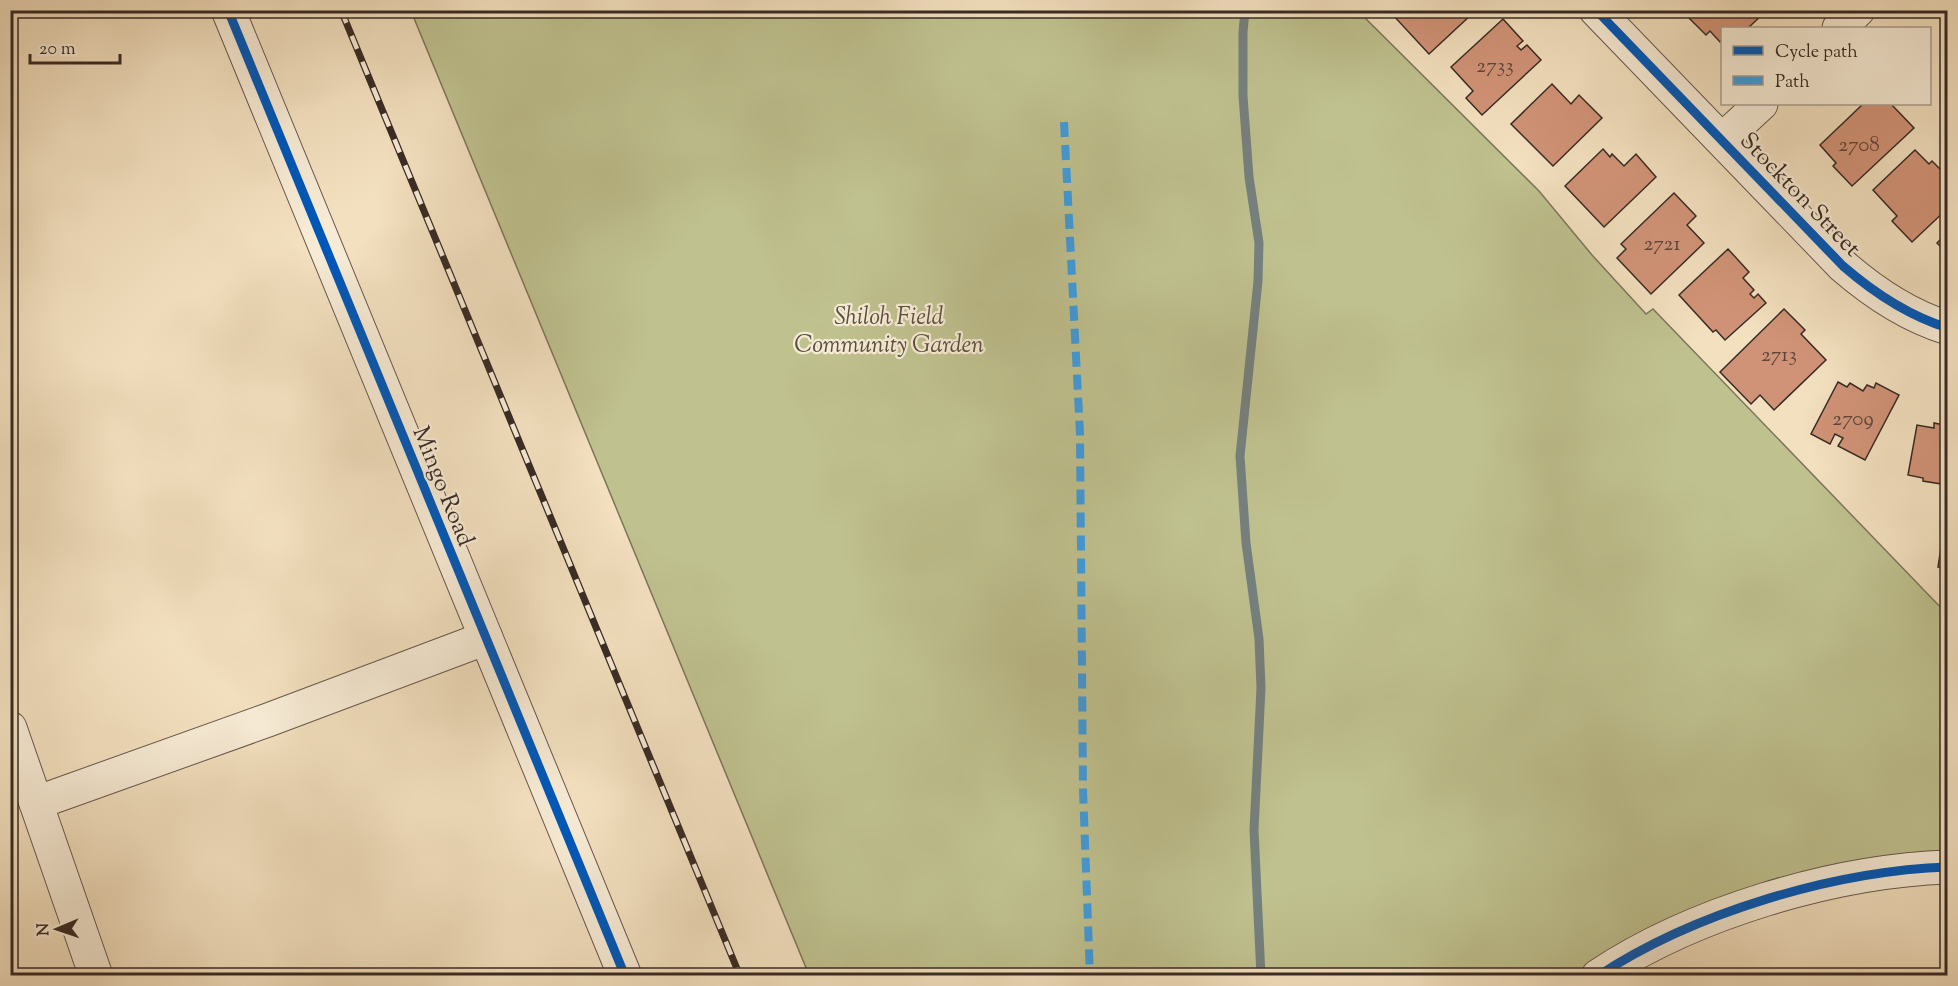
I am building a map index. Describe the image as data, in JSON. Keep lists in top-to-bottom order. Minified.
{"streets":{"street":["Stockton Street","Mingo Road"]},"parks":["Shiloh Field Community Garden"],"house_numbers":["2733","2708","2721","2713","2709"],"legend":["Cycle path","Path"],"scale_bar":"20 m","north":"left"}
